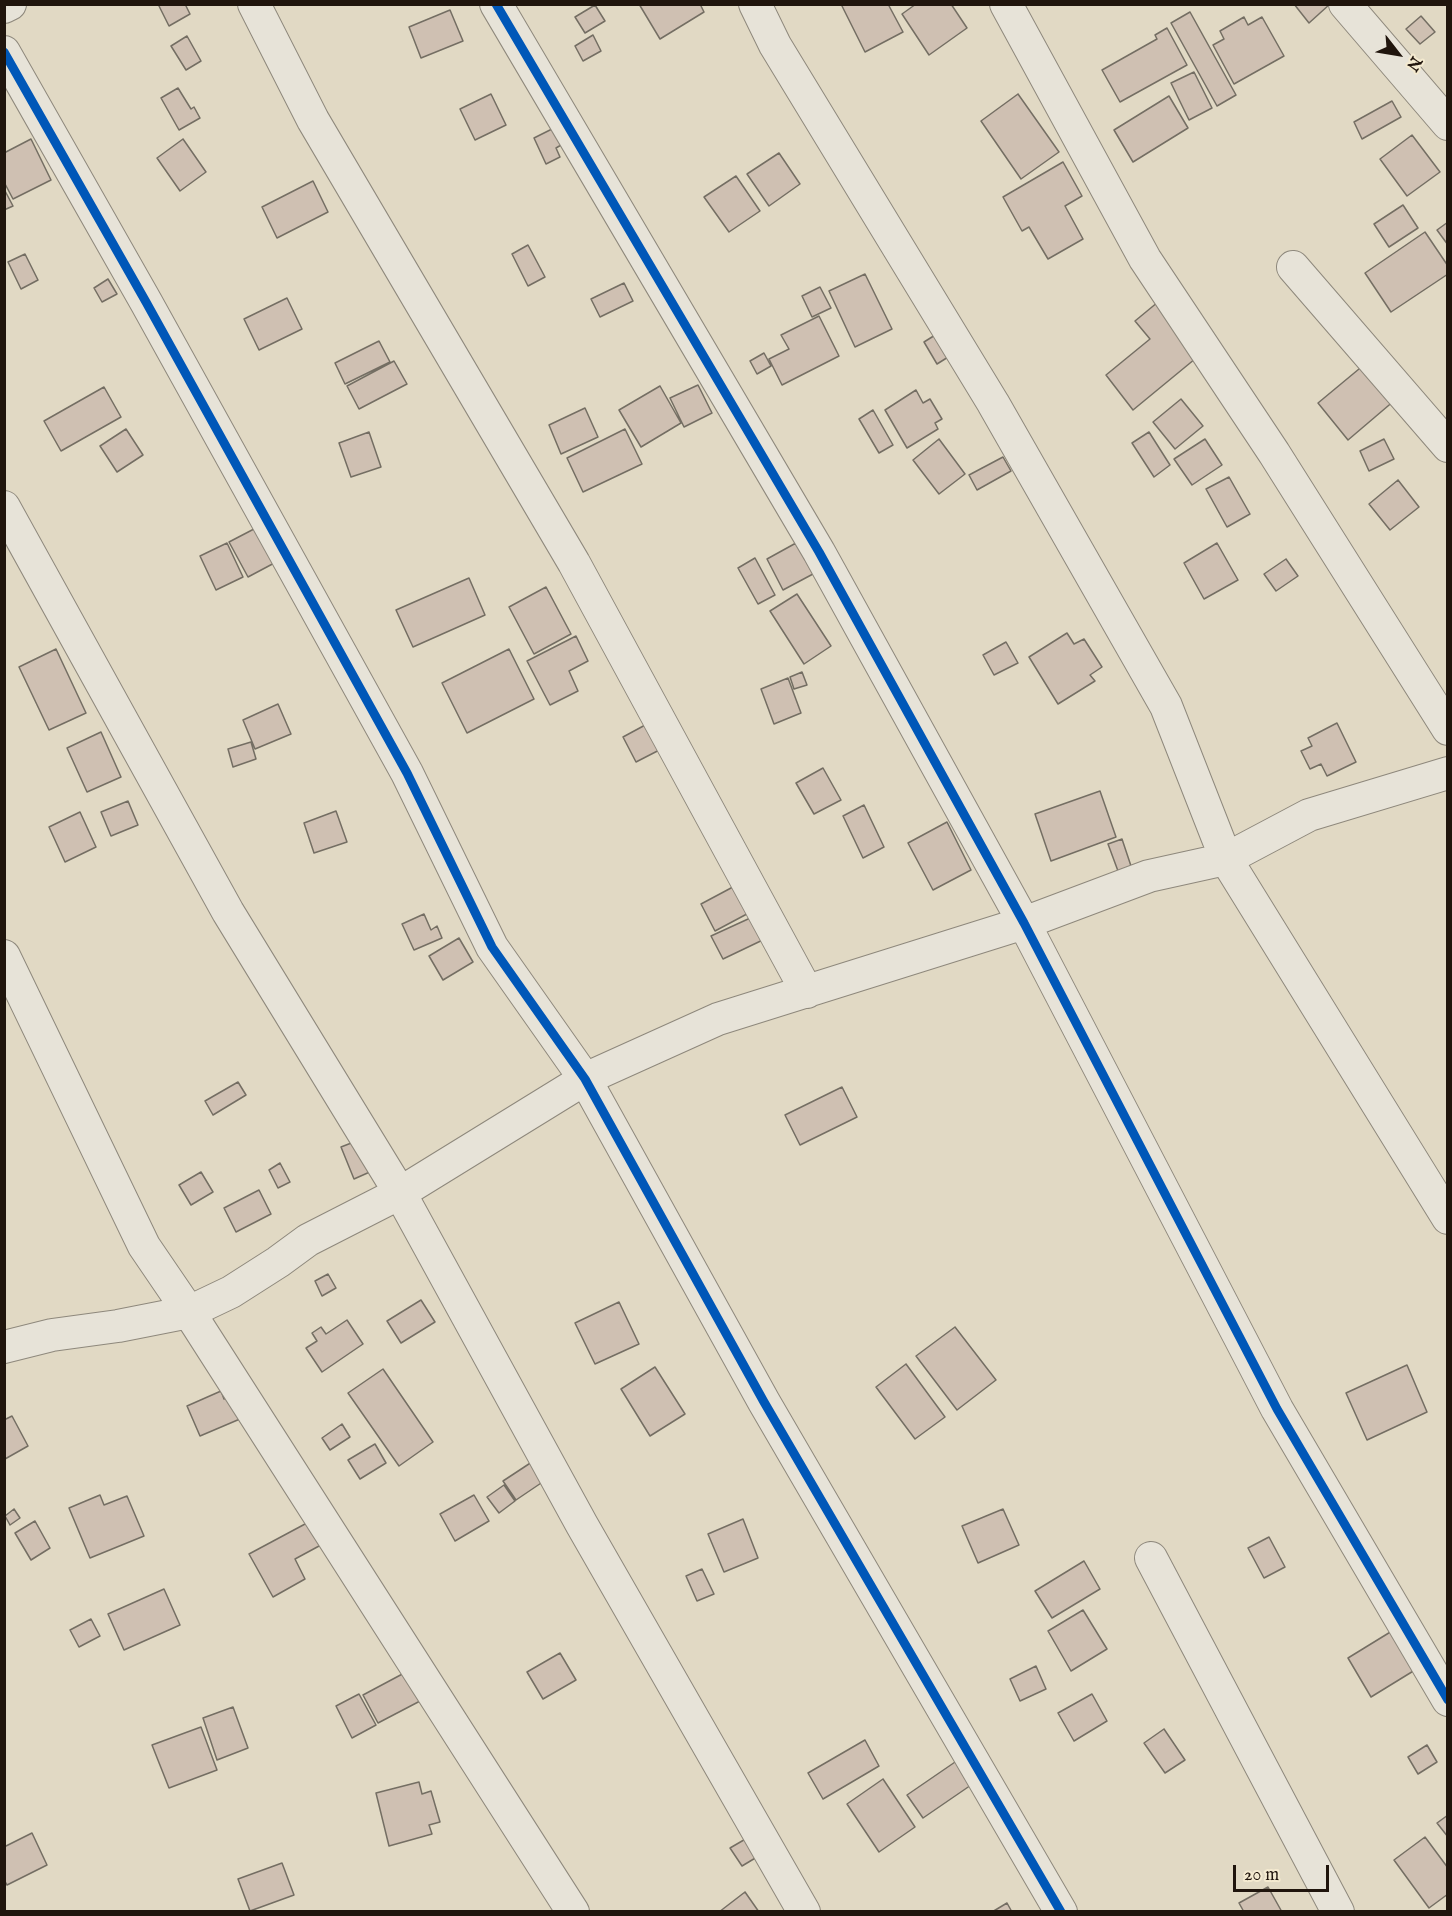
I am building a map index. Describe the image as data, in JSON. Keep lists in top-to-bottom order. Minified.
{"scale_bar":"20 m","north":"bottom right"}
